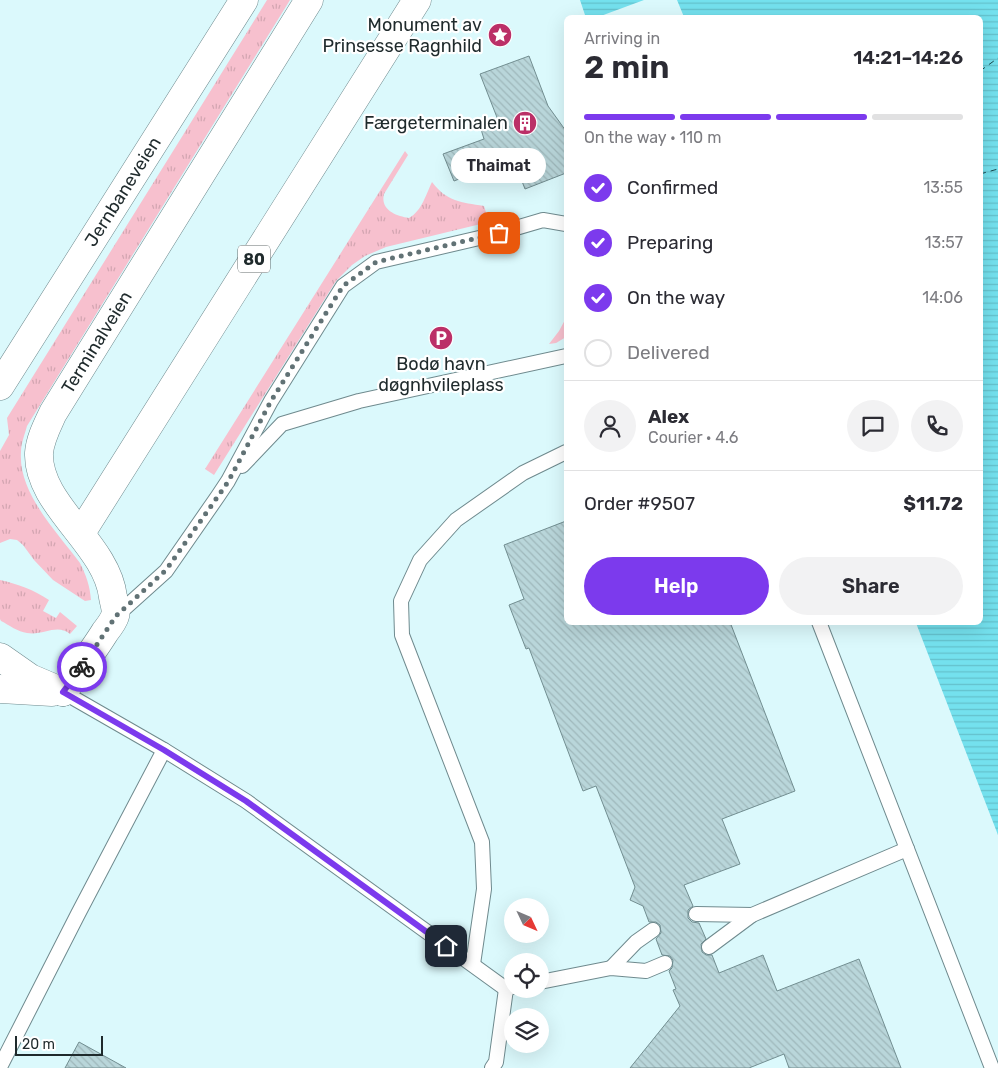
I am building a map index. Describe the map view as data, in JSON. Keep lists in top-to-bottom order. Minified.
{"streets":{"highway":["Jernbaneveien","80","Terminalveien"]},"crossings":[["80","Terminalveien"]],"places":{"place":["Monument av Prinsesse Ragnhild"],"building":["Færgeterminalen"],"other":["Thaimat"],"parking":["Bodø havn døgnhvileplass"]},"scale_bar":"20 m","north":"bottom right","page":{"heading":["2 min","Arriving in","14:21–14:26"],"panel":["Alex","Courier · 4.6","Order #9507","$11.72"],"bar":"On the way · 110 m","bubble":"Thaimat","list":[["Confirmed","13:55"],["Preparing","13:57"],["On the way","14:06"],"Delivered"],"buttons":["Help","Share"],"scale":"20 m"}}
